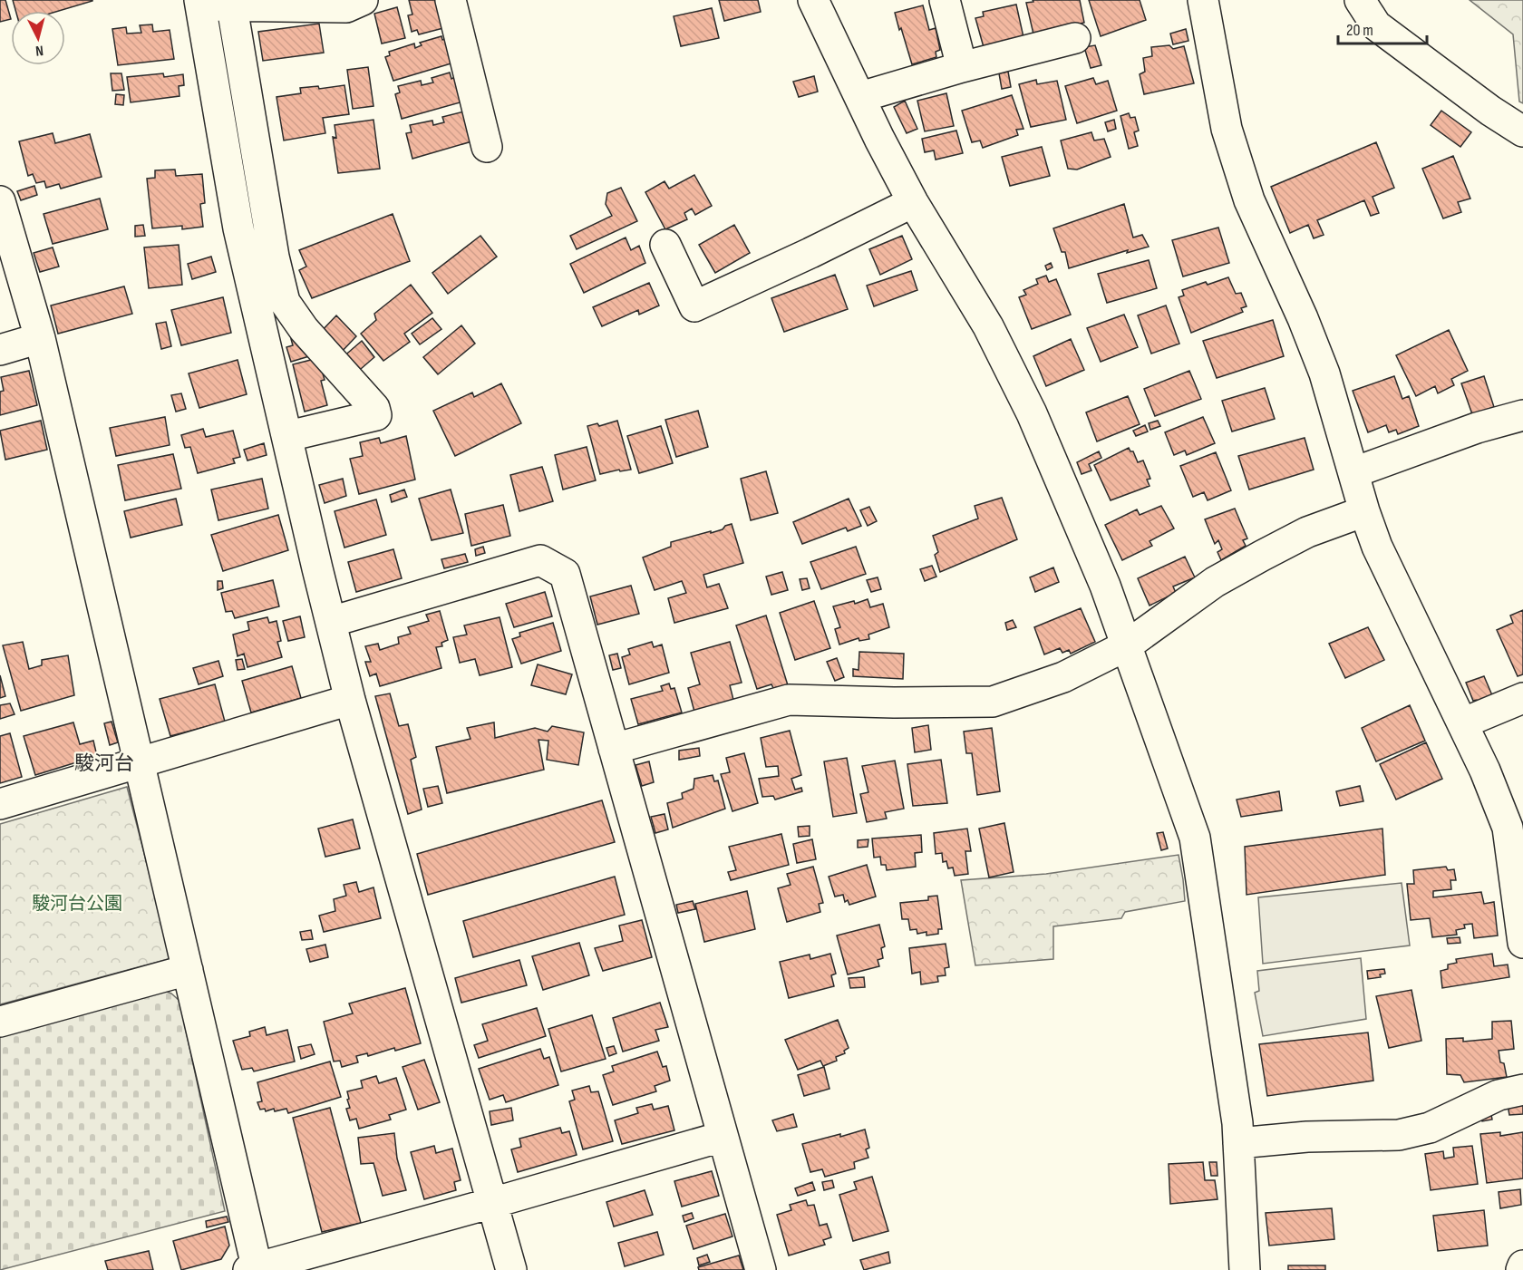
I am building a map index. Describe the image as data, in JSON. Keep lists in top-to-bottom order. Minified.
{"districts":["駿河台"],"parks":["駿河台公園"],"scale_bar":"20 m","north":"bottom"}
